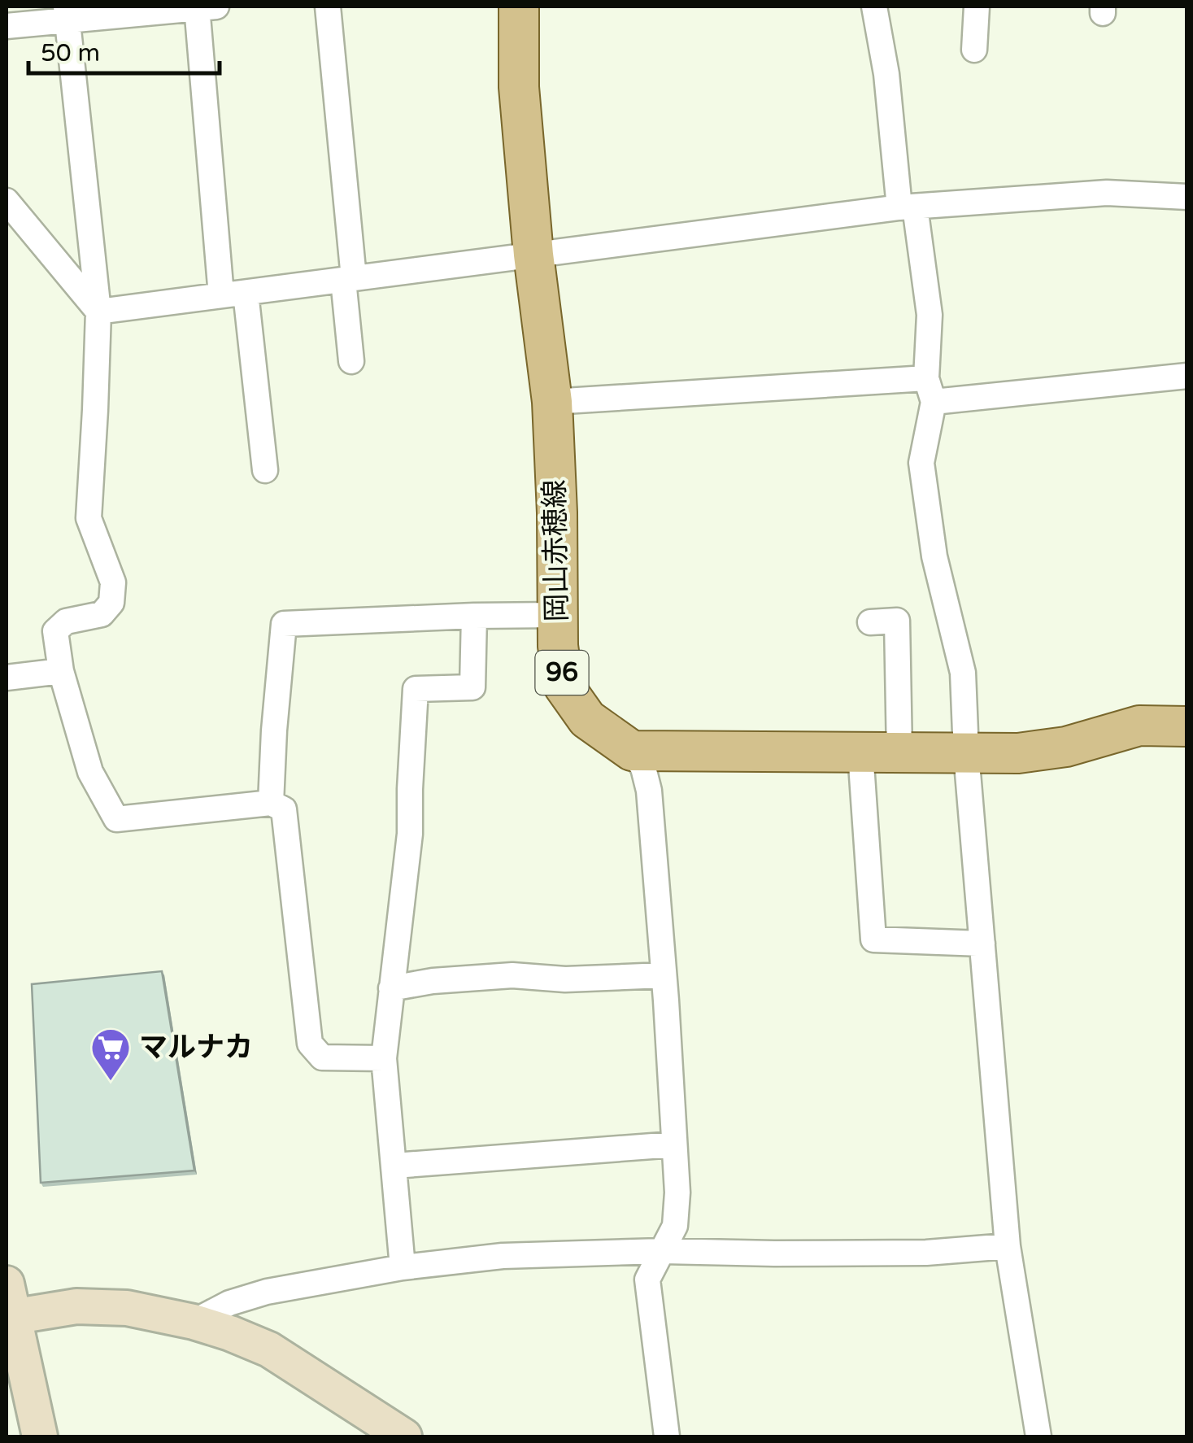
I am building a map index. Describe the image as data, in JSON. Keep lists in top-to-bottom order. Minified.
{"streets":{"main road":["岡山赤穂線","96"]},"places":{"supermarket":["マルナカ"]},"scale_bar":"50 m"}
